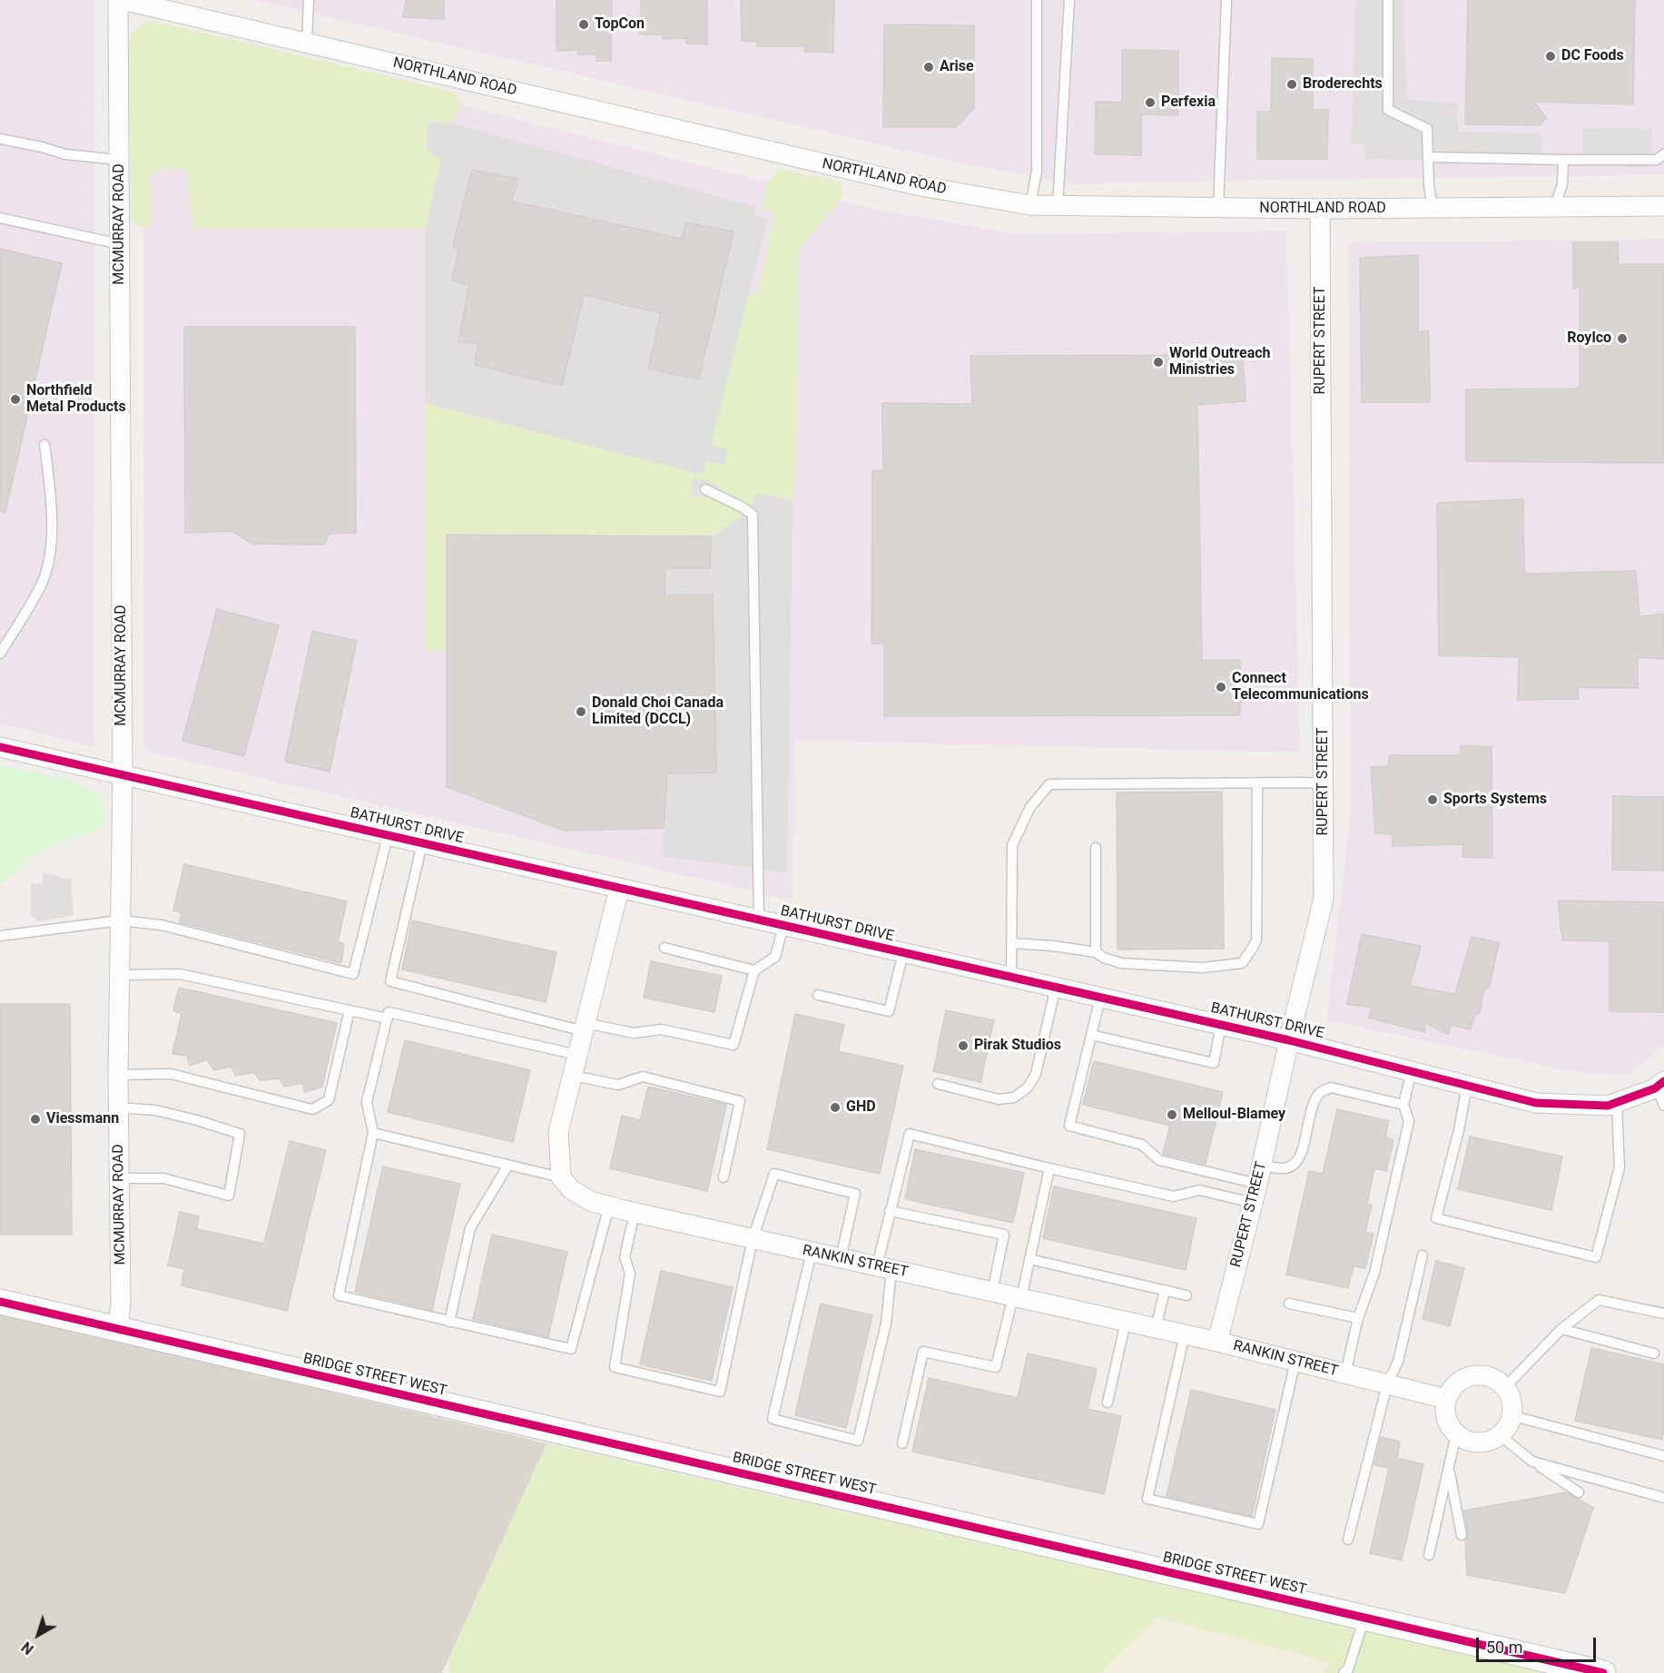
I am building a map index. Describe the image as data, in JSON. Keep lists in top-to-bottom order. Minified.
{"streets":{"street":["NORTHLAND ROAD","MCMURRAY ROAD","RUPERT STREET","BATHURST DRIVE","RANKIN STREET","BRIDGE STREET WEST"]},"crossings":[["NORTHLAND ROAD","RUPERT STREET"],["MCMURRAY ROAD","BATHURST DRIVE"],["MCMURRAY ROAD","BRIDGE STREET WEST"],["RUPERT STREET","BATHURST DRIVE"],["RUPERT STREET","RANKIN STREET"]],"places":["TopCon","DC Foods","Arise","Broderechts","Perfexia","Roylco","World Outreach Ministries","Northfield Metal Products","Connect Telecommunications","Donald Choi Canada Limited (DCCL)","Sports Systems","Pirak Studios","GHD","Melloul-Blamey","Viessmann"],"scale_bar":"50 m","north":"bottom left"}
